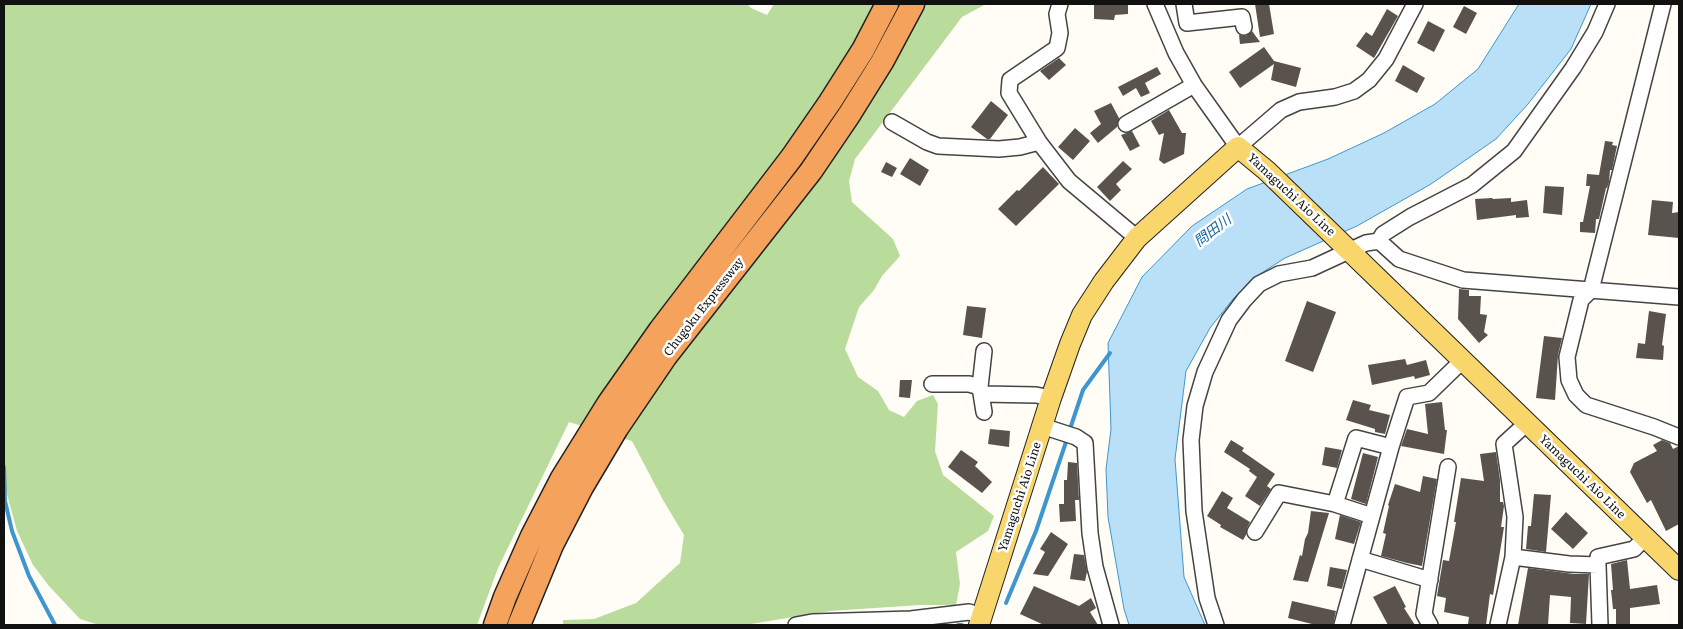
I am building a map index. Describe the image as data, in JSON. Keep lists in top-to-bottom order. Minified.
{"streets":{"highway":["Chugoku Expressway"],"main road":["Yamaguchi Aio Line"]},"water":["問田川"]}
